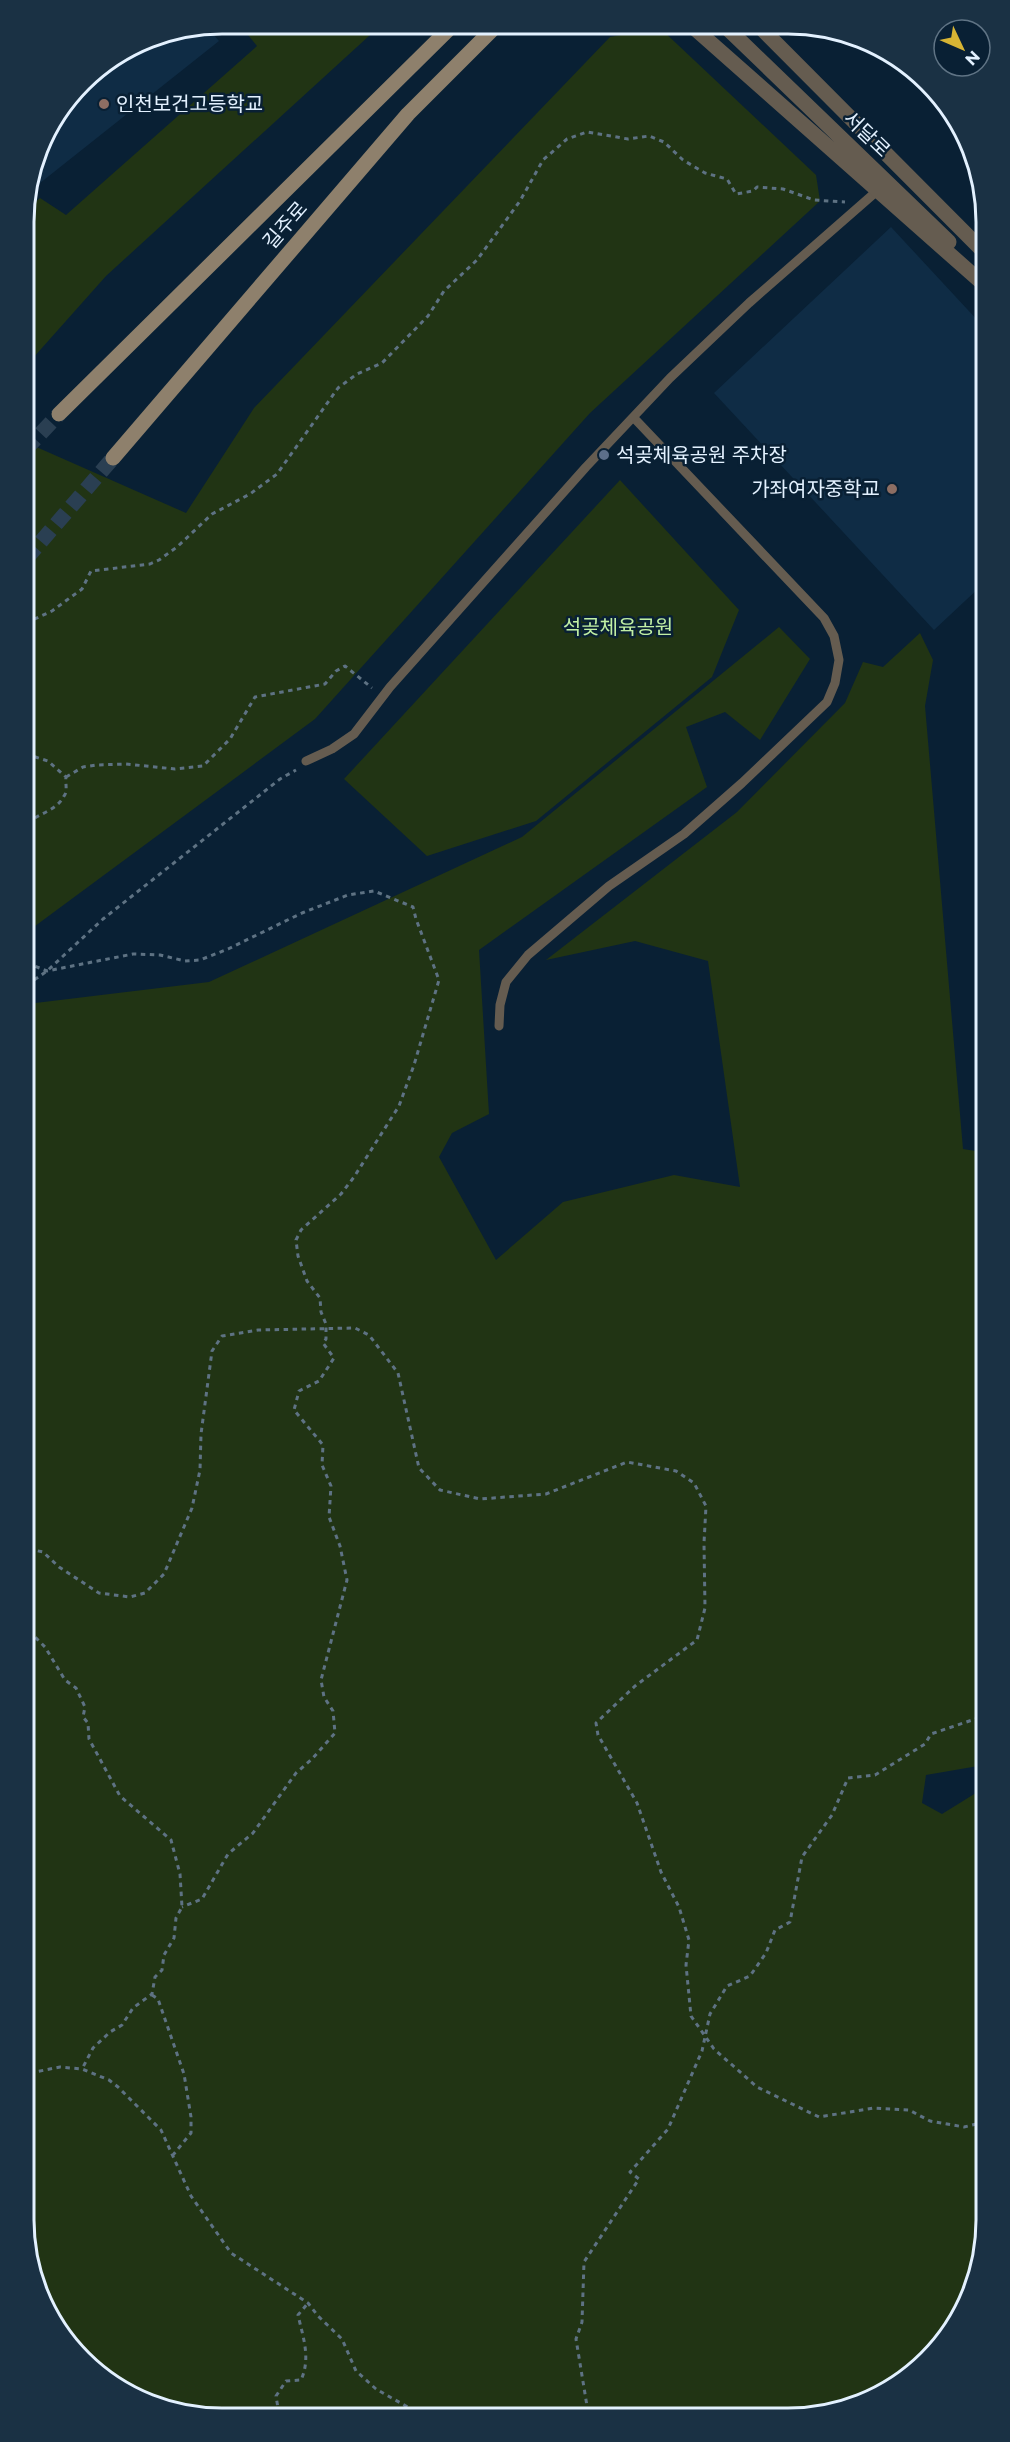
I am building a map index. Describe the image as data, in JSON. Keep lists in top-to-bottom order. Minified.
{"streets":{"main road":["길주로"],"street":["서달로"]},"parks":["석곶체육공원"],"places":["인천보건고등학교","석곶체육공원 주차장","가좌여자중학교"],"north":"bottom right"}
